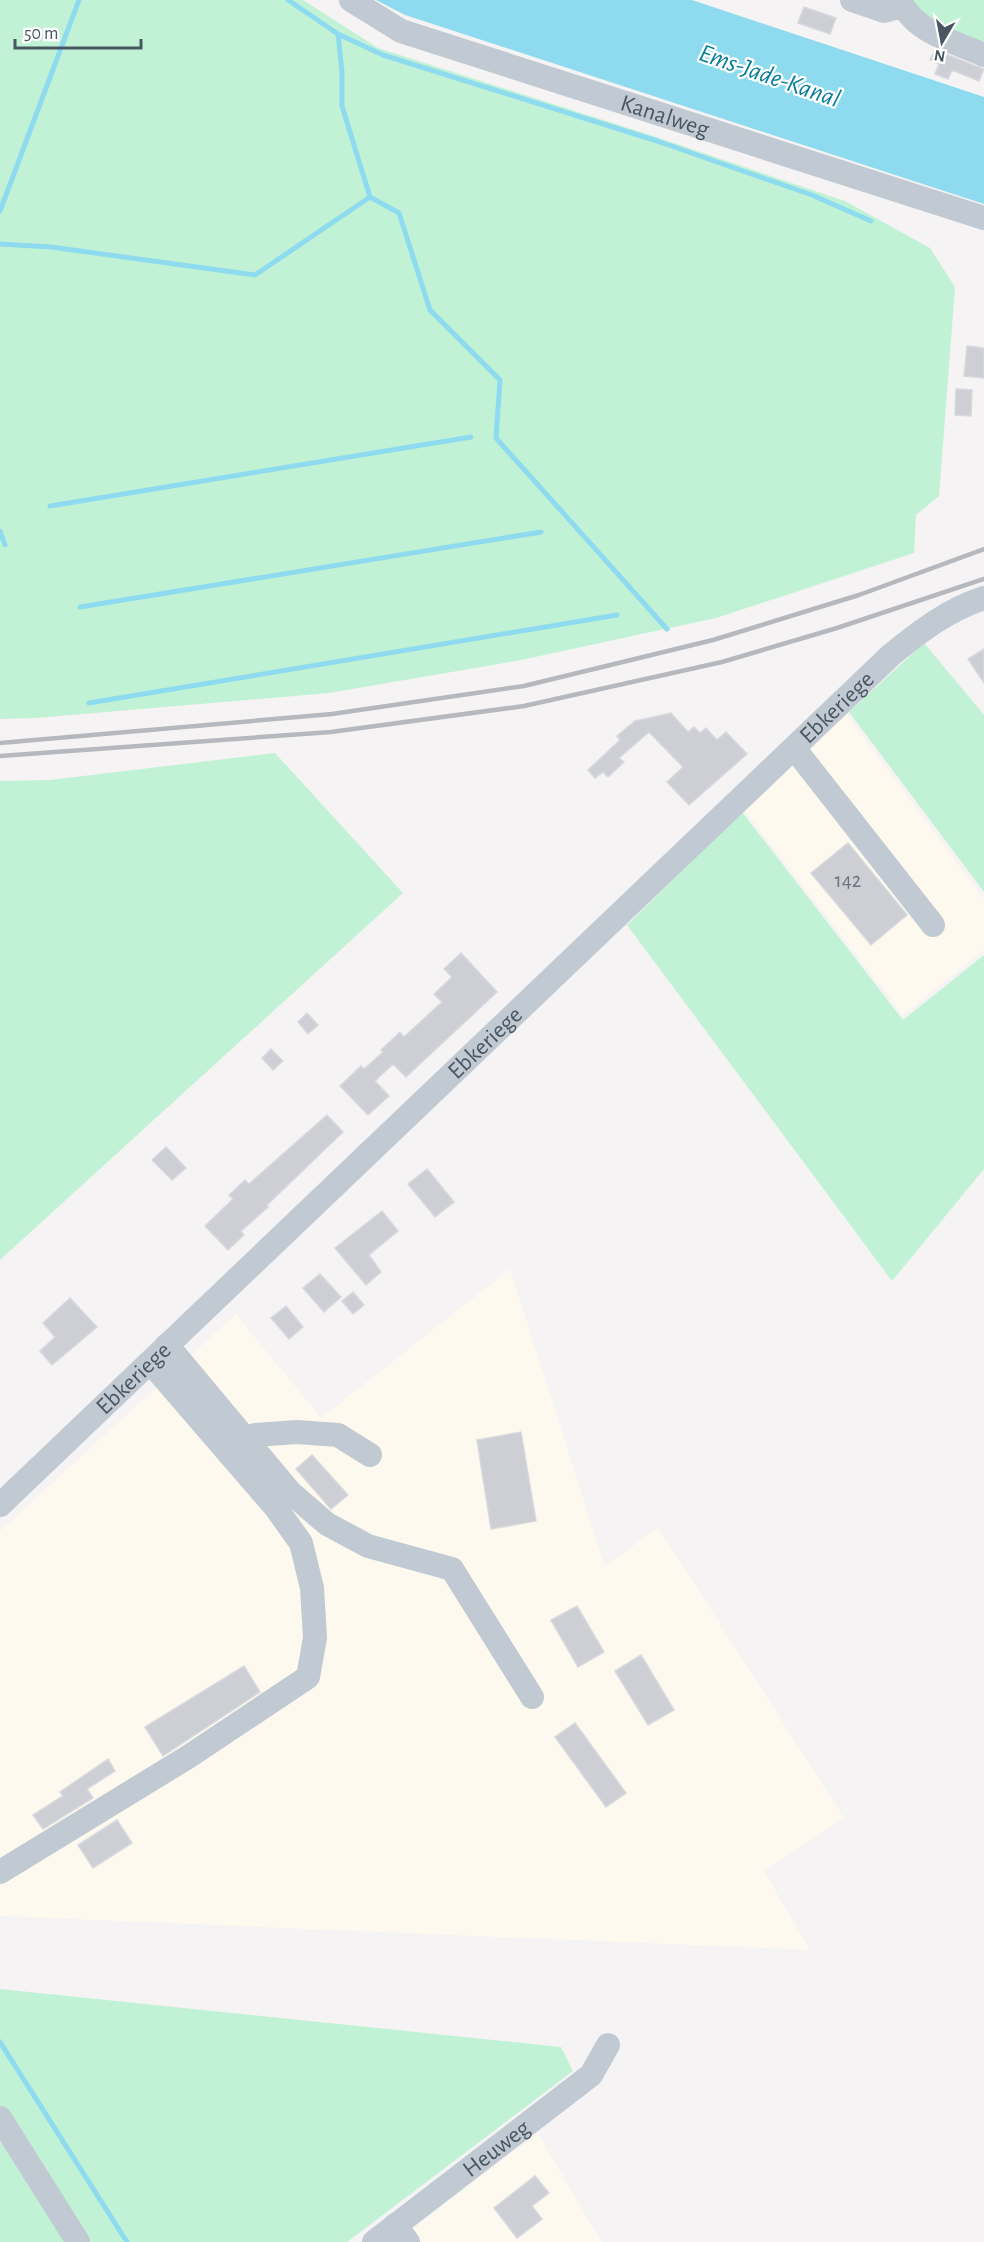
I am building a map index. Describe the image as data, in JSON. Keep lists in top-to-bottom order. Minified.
{"streets":{"street":["Kanalweg","Ebkeriege","Heuweg"]},"water":["Ems-Jade-Kanal"],"house_numbers":["142"],"scale_bar":"50 m","north":"bottom"}
